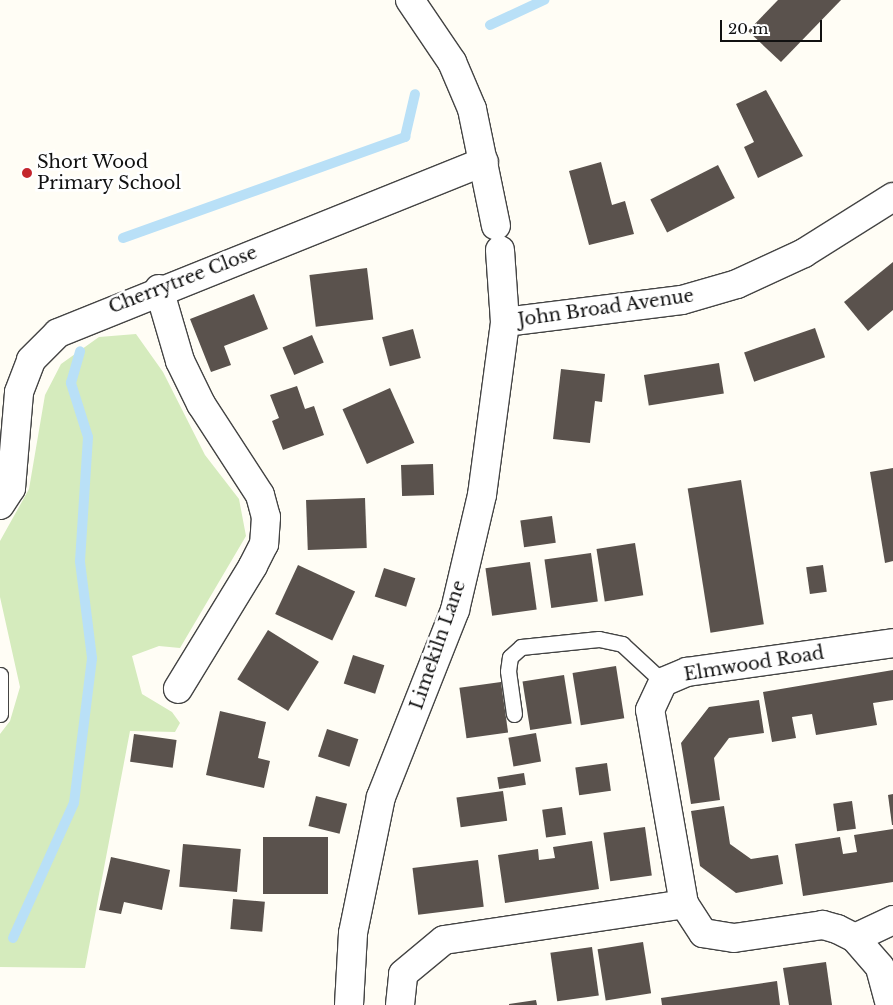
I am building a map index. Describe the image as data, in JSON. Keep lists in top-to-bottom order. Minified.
{"streets":{"street":["Cherrytree Close","John Broad Avenue","Limekiln Lane","Elmwood Road"]},"crossings":[["Cherrytree Close","Limekiln Lane"],["John Broad Avenue","Limekiln Lane"]],"places":["Short Wood Primary School"],"scale_bar":"20 m"}
